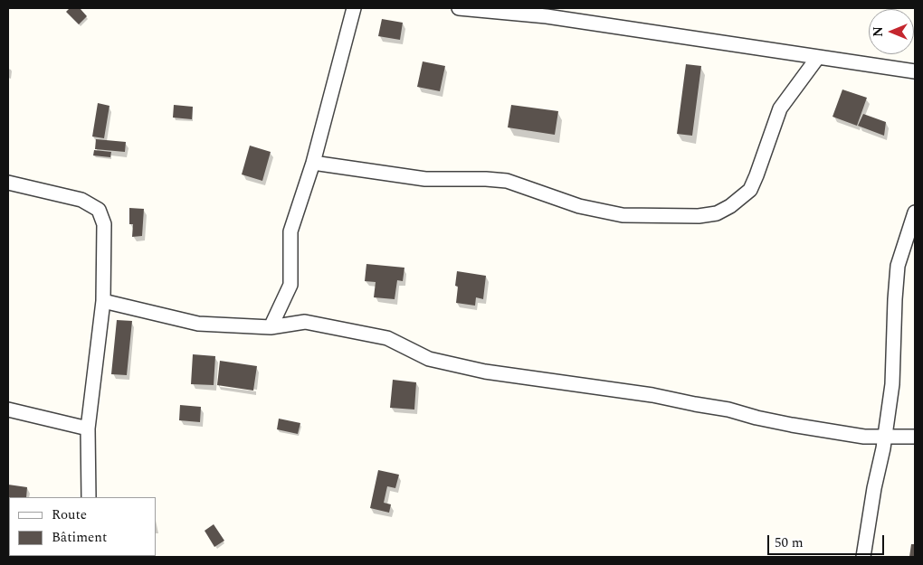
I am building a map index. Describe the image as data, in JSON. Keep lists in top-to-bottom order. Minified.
{"legend":["Route","Bâtiment"],"scale_bar":"50 m","north":"left"}
